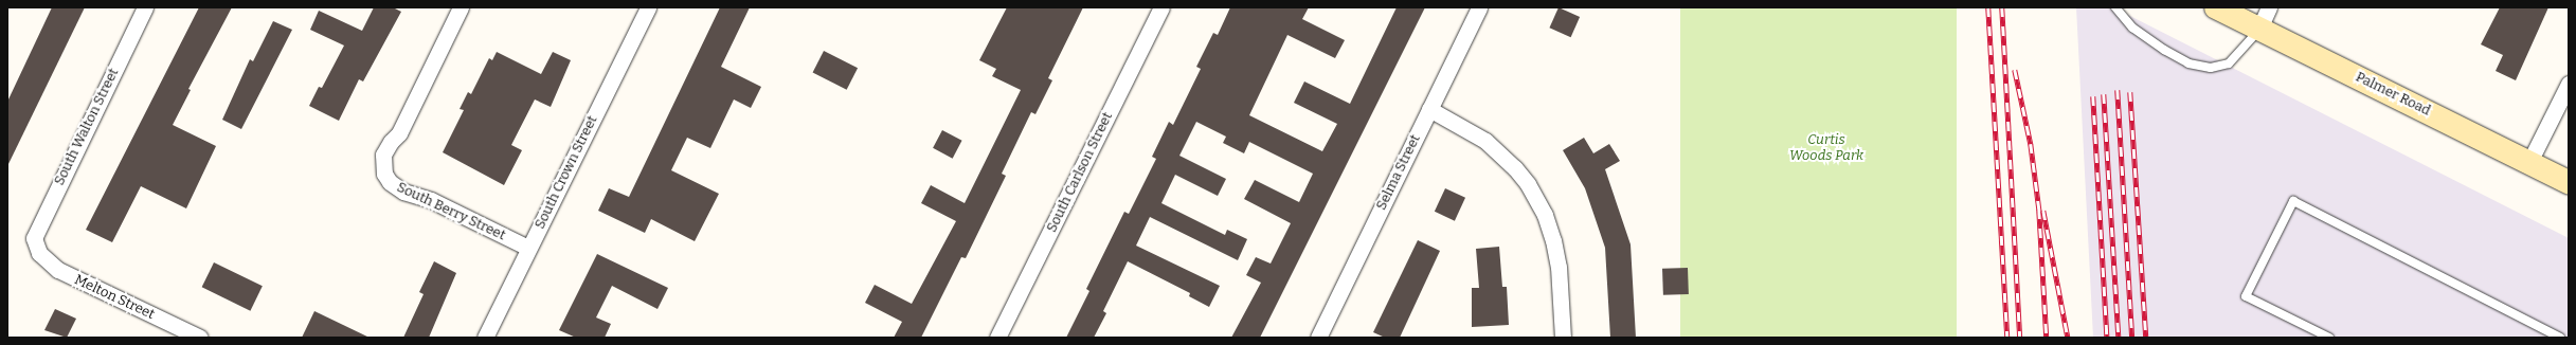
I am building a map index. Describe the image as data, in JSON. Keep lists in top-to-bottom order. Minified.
{"streets":{"street":["Palmer Road","South Walton Street","South Crown Street","South Carlson Street","Selma Street","South Berry Street","Melton Street"]},"crossings":[["South Walton Street","Melton Street"],["South Crown Street","South Berry Street"]],"parks":["Curtis Woods Park"]}
